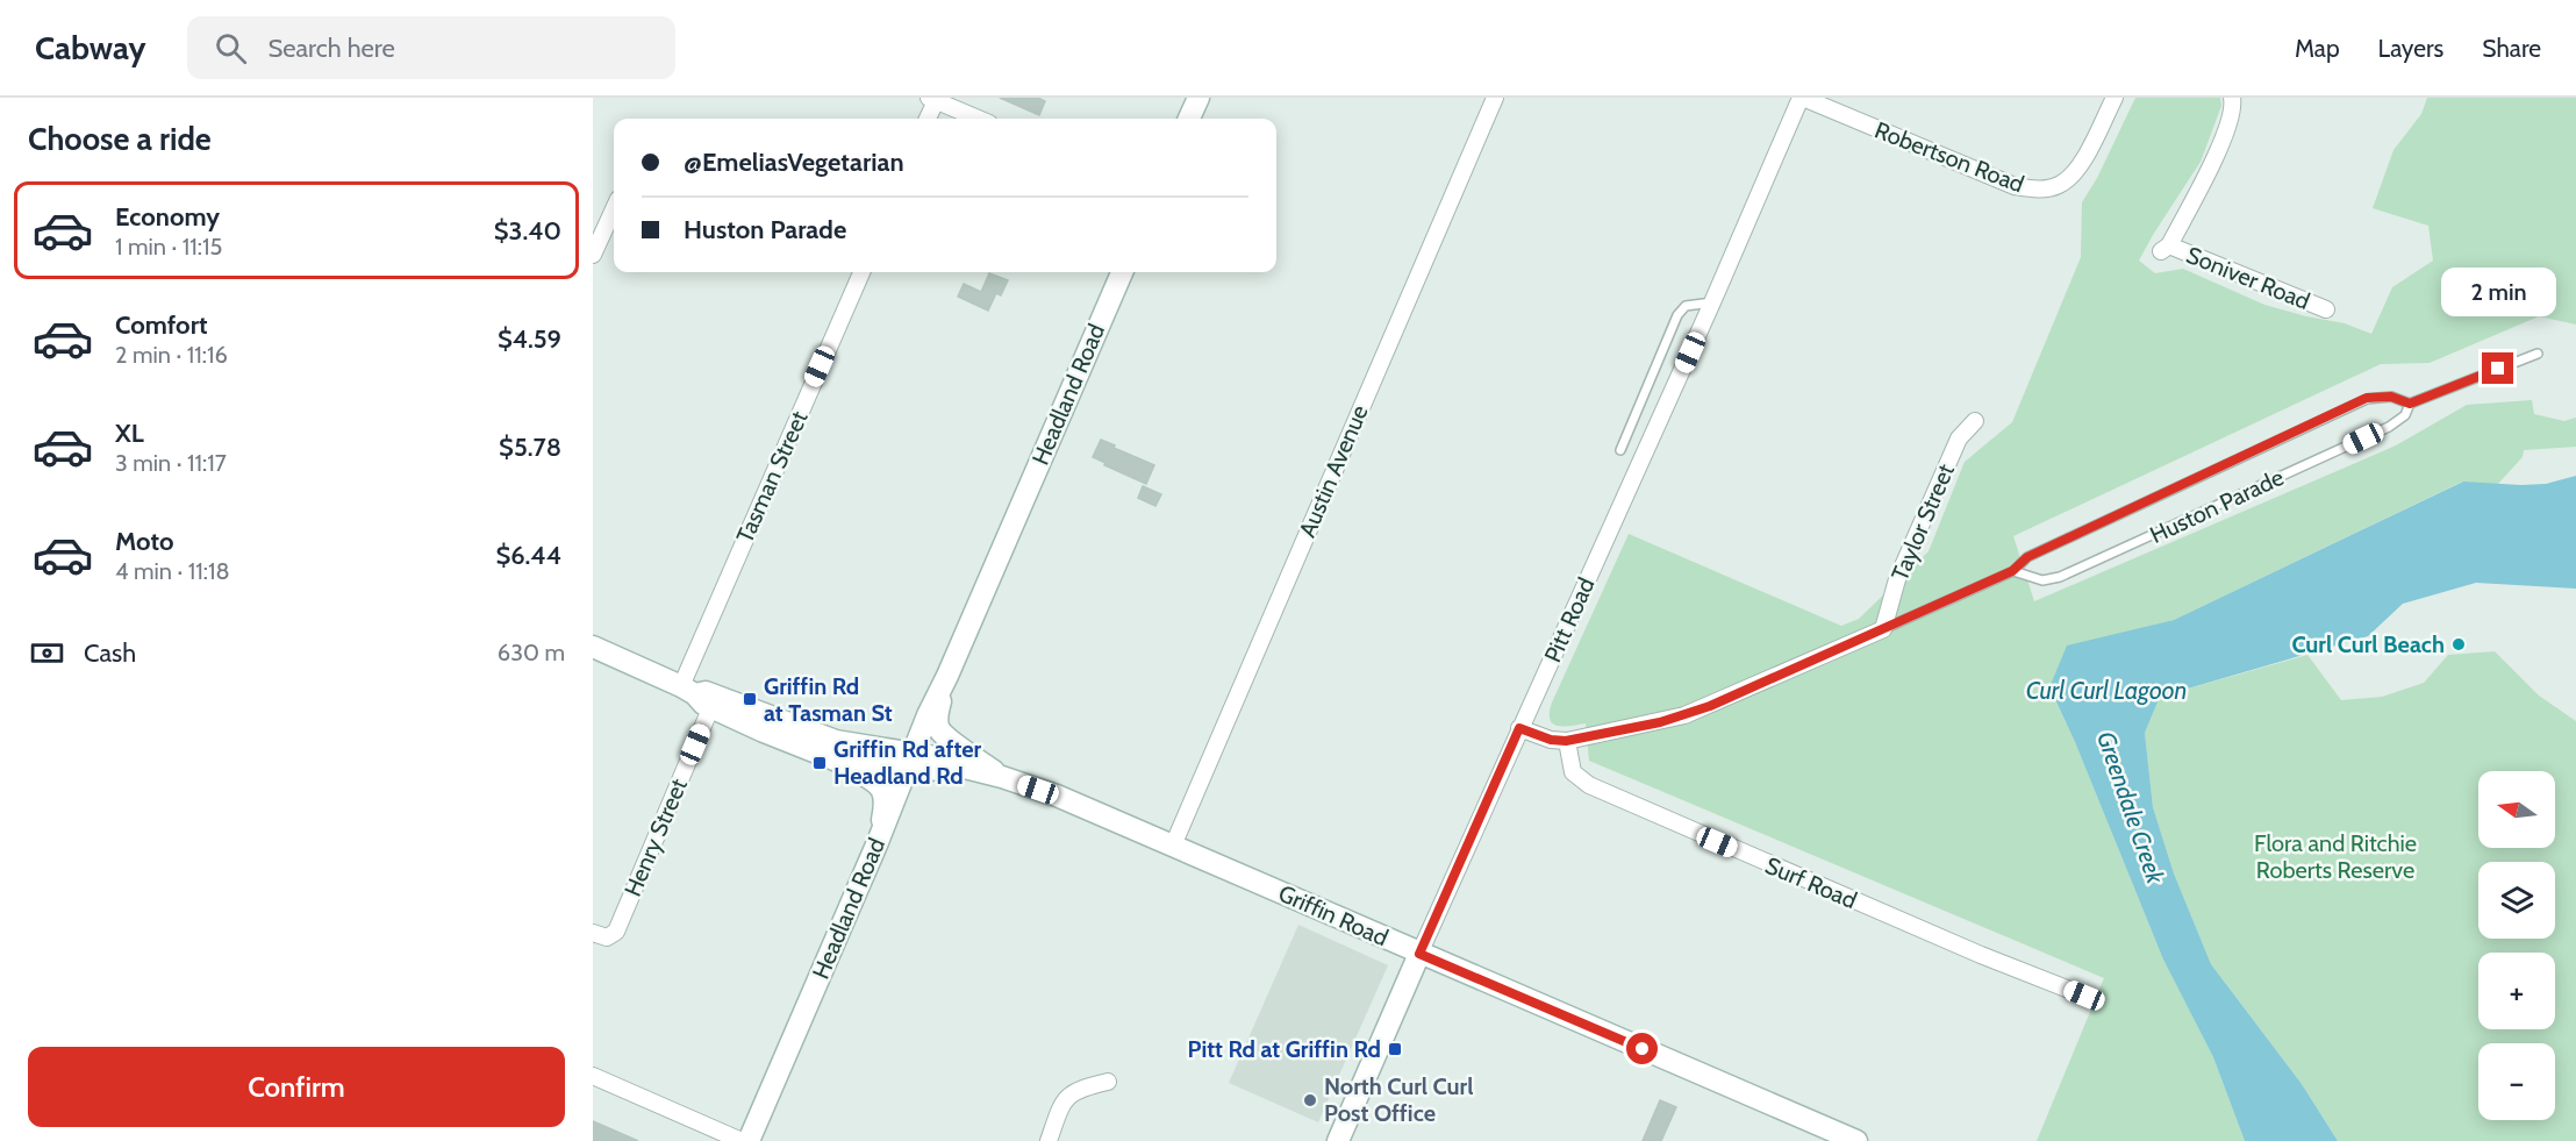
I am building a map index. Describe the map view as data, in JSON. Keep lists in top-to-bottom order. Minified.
{"streets":{"main road":["Headland Road","Pitt Road","Griffin Road"],"street":["Robertson Road","Soniver Road","Austin Avenue","Tasman Street","Huston Parade","Taylor Street","Henry Street","Surf Road"]},"crossings":[["Robertson Road","Pitt Road"],["Headland Road","Griffin Road"],["Austin Avenue","Griffin Road"],["Tasman Street","Henry Street"],["Tasman Street","Griffin Road"],["Huston Parade","Taylor Street"],["Huston Parade","Pitt Road"],["Huston Parade","Surf Road"],["Pitt Road","Griffin Road"],["Henry Street","Griffin Road"]],"water":["Curl Curl Lagoon","Greendale Creek"],"parks":["Flora and Ritchie Roberts Reserve"],"places":{"other":["Curl Curl Beach","North Curl Curl Post Office"],"transit":["Griffin Rd at Tasman St","Griffin Rd after Headland Rd","Pitt Rd at Griffin Rd"]},"north":"left","page":{"header":"Cabway","search":"Search here","nav":["Map","Layers","Share"],"heading":"Choose a ride","banner":["@EmeliasVegetarian","Huston Parade"],"list":[{"name":"Economy","note":"1 min · 11:15","value":"$3.40"},{"name":"Comfort","note":"2 min · 11:16","value":"$4.59"},{"name":"XL","note":"3 min · 11:17","value":"$5.78"},{"name":"Moto","note":"4 min · 11:18","value":"$6.44"}],"bubble":"2 min","pay":["Cash","630 m"],"map_buttons":["+","−"],"buttons":"Confirm"}}
